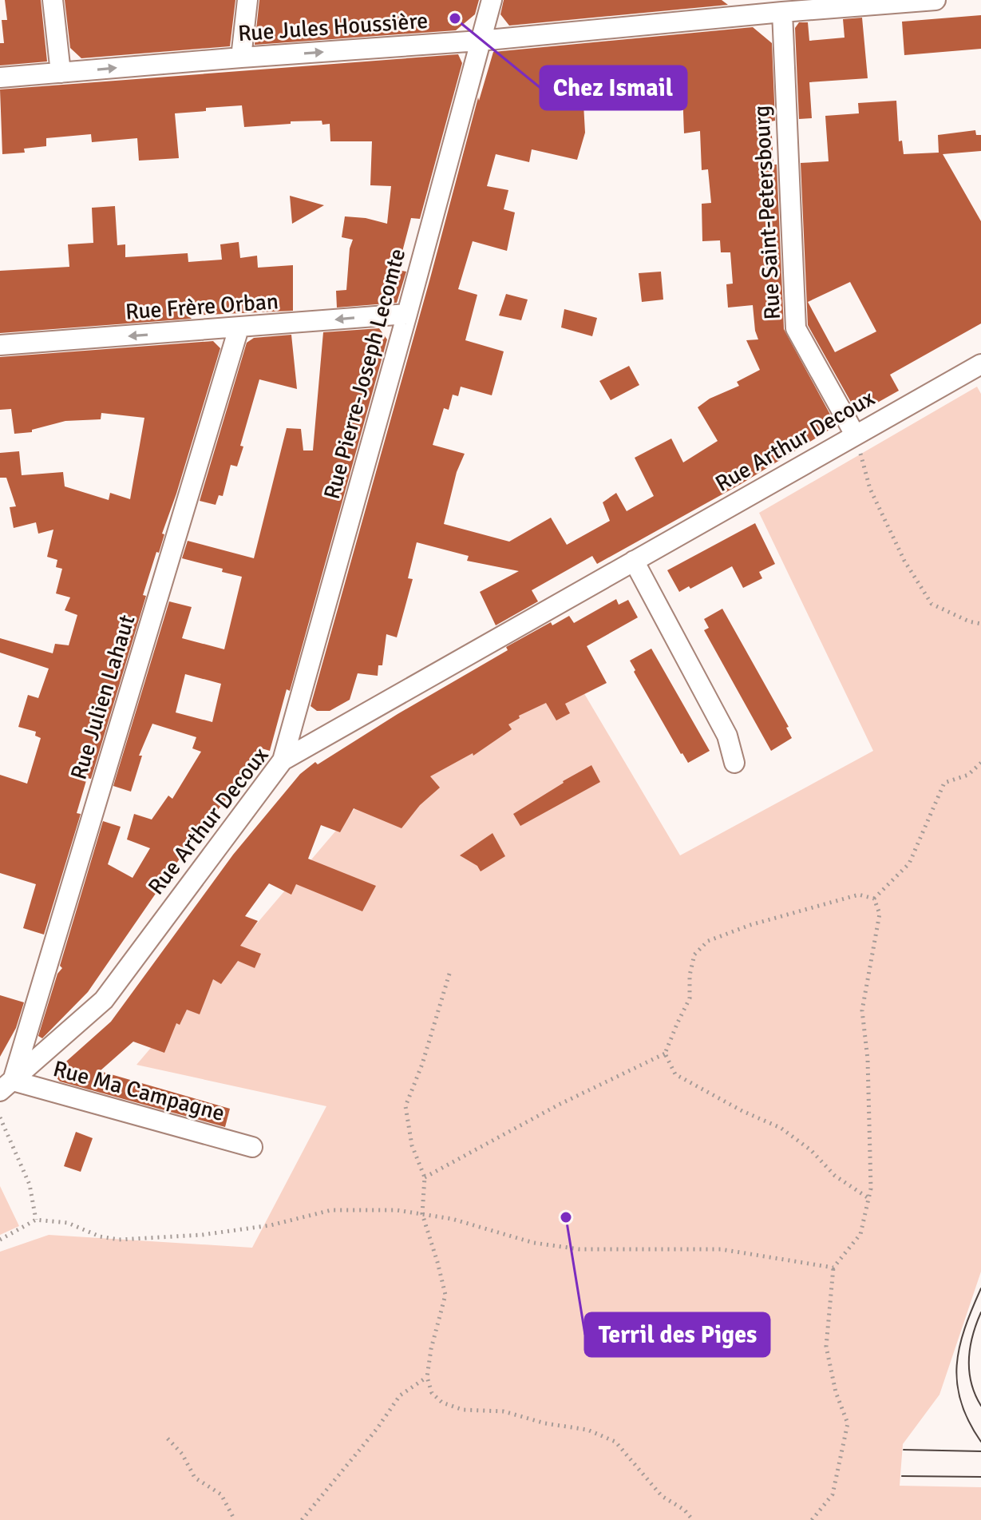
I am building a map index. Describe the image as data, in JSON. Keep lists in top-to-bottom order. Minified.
{"streets":{"street":["Rue Jules Houssière","Rue Saint-Petersbourg","Rue Frère Orban","Rue Pierre-Joseph Lecomte","Rue Arthur Decoux","Rue Julien Lahaut","Rue Ma Campagne"]},"crossings":[["Rue Jules Houssière","Rue Saint-Petersbourg"],["Rue Jules Houssière","Rue Pierre-Joseph Lecomte"],["Rue Saint-Petersbourg","Rue Arthur Decoux"],["Rue Frère Orban","Rue Pierre-Joseph Lecomte"],["Rue Frère Orban","Rue Julien Lahaut"],["Rue Pierre-Joseph Lecomte","Rue Arthur Decoux"],["Rue Arthur Decoux","Rue Julien Lahaut"],["Rue Arthur Decoux","Rue Ma Campagne"],["Rue Julien Lahaut","Rue Ma Campagne"]],"one_way":["Rue Jules Houssière","Rue Frère Orban"],"places":["Chez Ismail","Terril des Piges"]}
